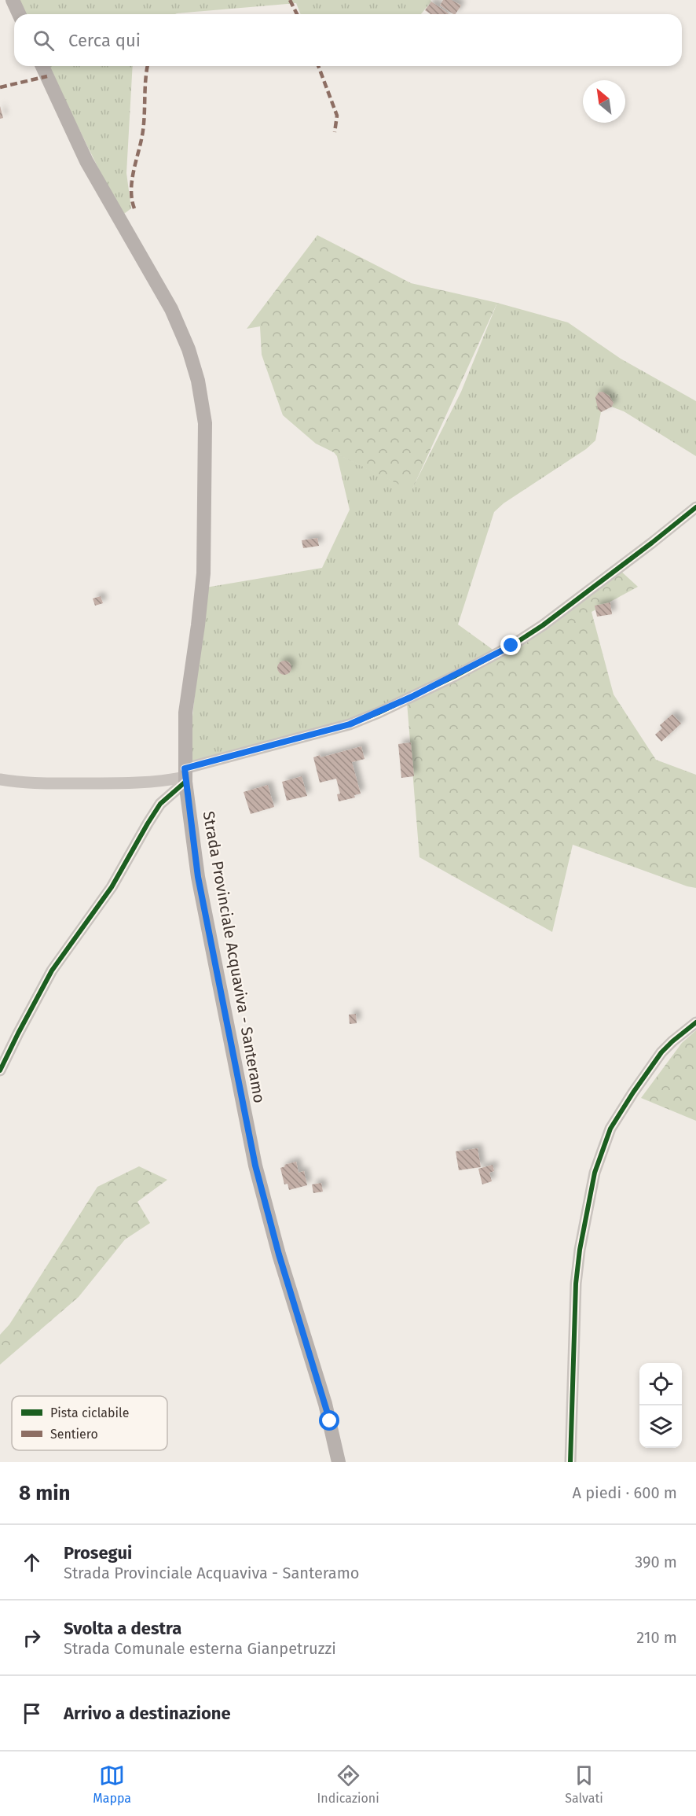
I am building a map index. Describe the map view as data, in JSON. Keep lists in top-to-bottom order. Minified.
{"streets":{"main road":["Strada Provinciale Acquaviva - Santeramo"]},"legend":["Pista ciclabile","Sentiero"],"north":"top left","page":{"search":"Cerca qui","heading":["8 min","A piedi · 600 m"],"list":[["Prosegui","Strada Provinciale Acquaviva - Santeramo","390 m"],["Svolta a destra","Strada Comunale esterna Gianpetruzzi","210 m"],"Arrivo a destinazione"],"nav":["Mappa","Indicazioni","Salvati"]}}
